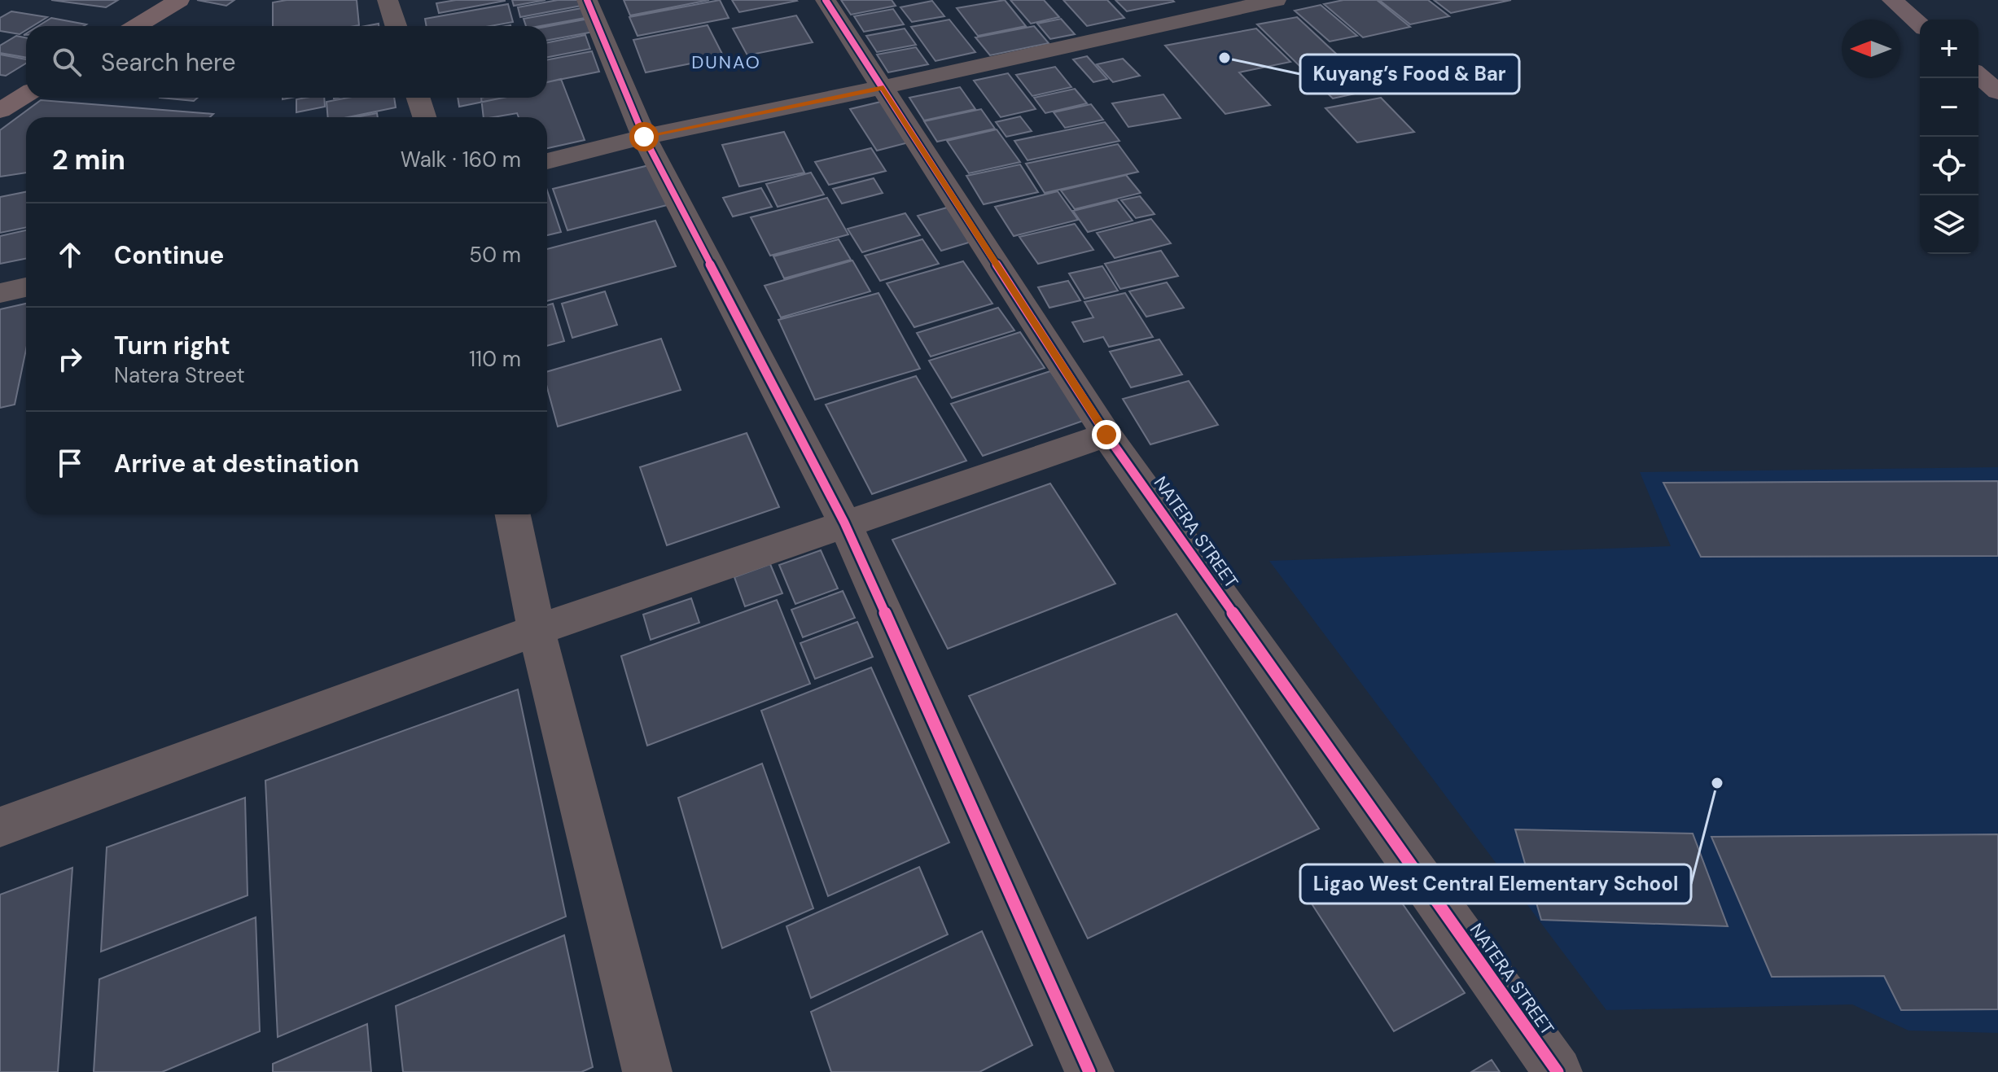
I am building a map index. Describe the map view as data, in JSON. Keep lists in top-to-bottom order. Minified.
{"streets":{"street":["NATERA STREET"]},"districts":["DUNAO"],"places":["Kuyang’s Food & Bar","Ligao West Central Elementary School"],"north":"left","page":{"map_buttons":["+","−"],"search":"Search here","heading":["2 min","Walk · 160 m"],"list":[["Continue","50 m"],["Turn right","Natera Street","110 m"],"Arrive at destination"]}}
